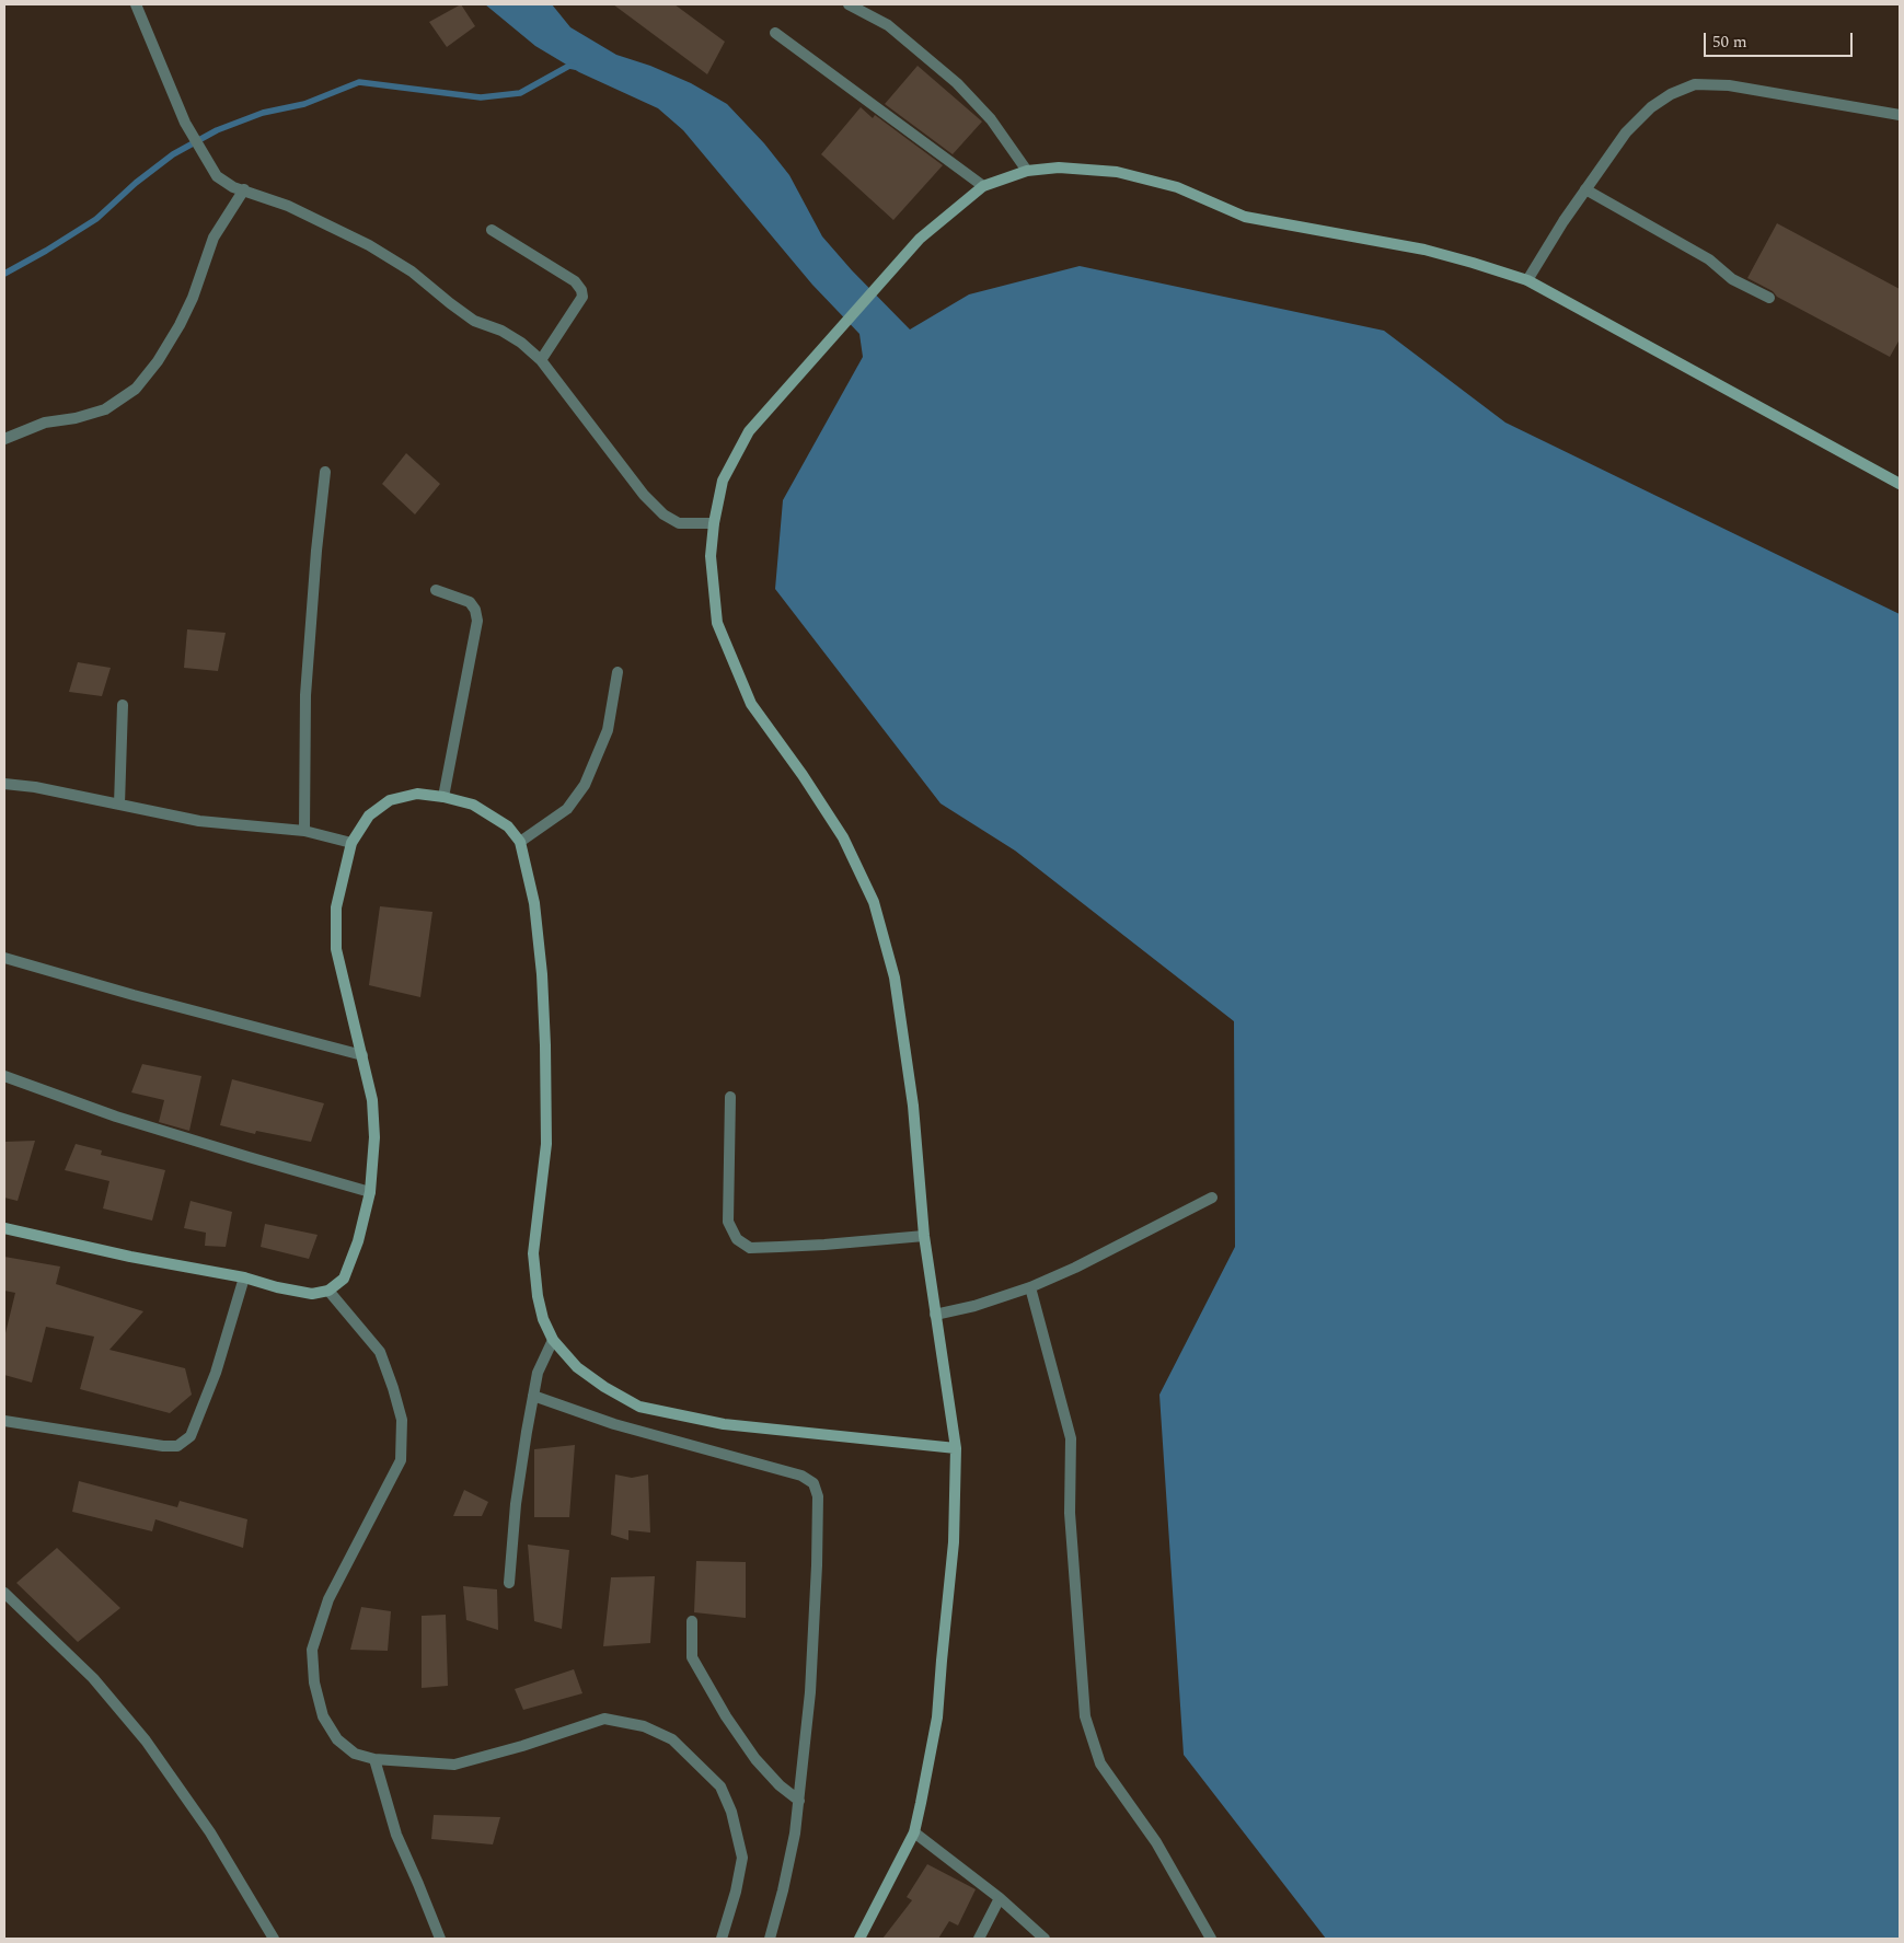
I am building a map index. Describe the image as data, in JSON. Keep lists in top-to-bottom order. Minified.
{"scale_bar":"50 m"}
